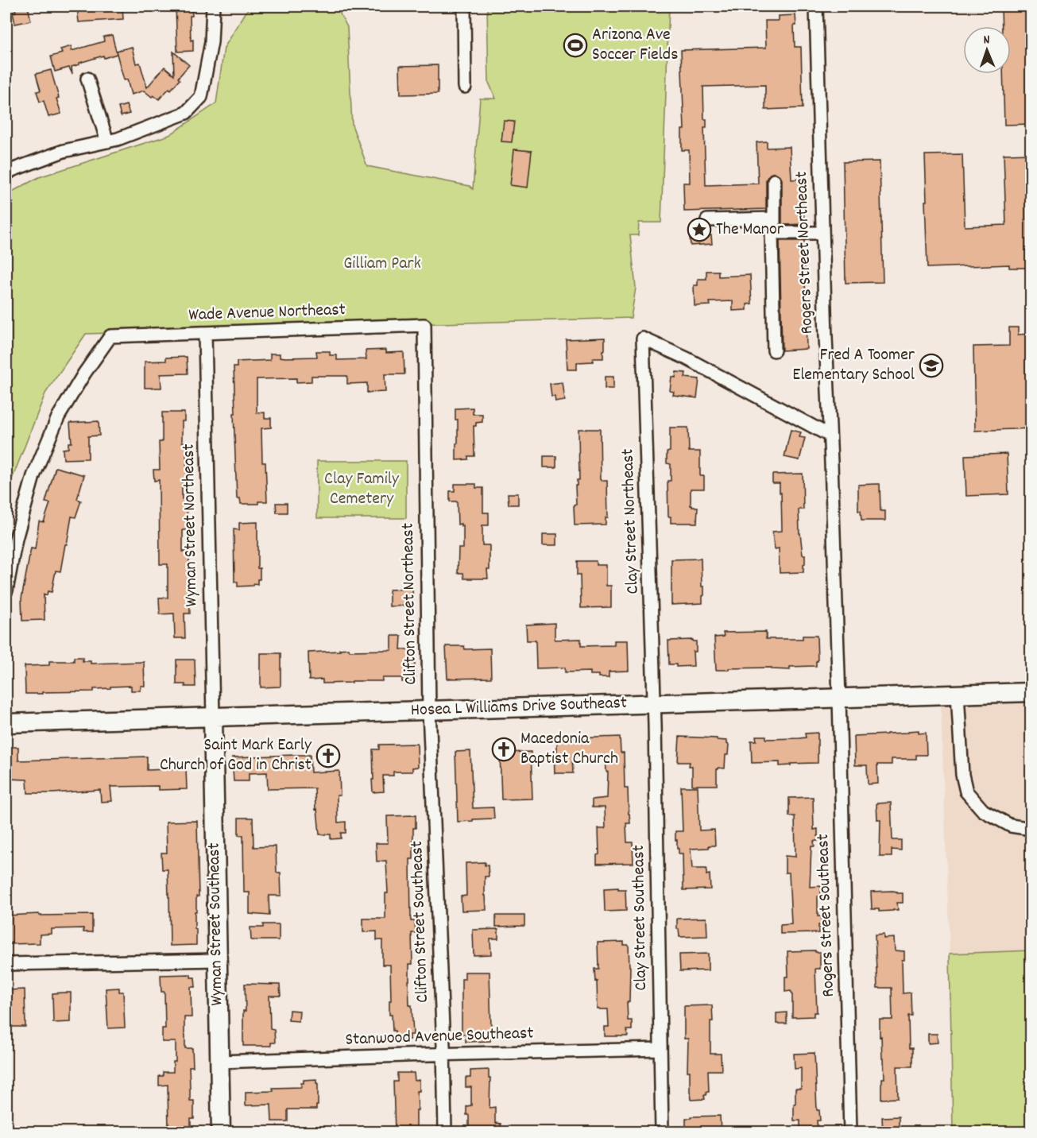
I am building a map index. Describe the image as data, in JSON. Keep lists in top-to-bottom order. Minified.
{"streets":{"street":["Rogers Street Northeast","Wade Avenue Northeast","Clay Street Northeast","Wyman Street Northeast","Clifton Street Northeast","Hosea L Williams Drive Southeast","Rogers Street Southeast","Clay Street Southeast","Clifton Street Southeast","Wyman Street Southeast","Stanwood Avenue Southeast"]},"crossings":[["Rogers Street Northeast","Clay Street Northeast"],["Rogers Street Northeast","Hosea L Williams Drive Southeast"],["Rogers Street Northeast","Rogers Street Southeast"],["Wade Avenue Northeast","Wyman Street Northeast"],["Wade Avenue Northeast","Clifton Street Northeast"],["Clay Street Northeast","Hosea L Williams Drive Southeast"],["Clay Street Northeast","Clay Street Southeast"],["Wyman Street Northeast","Hosea L Williams Drive Southeast"],["Wyman Street Northeast","Wyman Street Southeast"],["Clifton Street Northeast","Hosea L Williams Drive Southeast"],["Clifton Street Northeast","Clifton Street Southeast"],["Hosea L Williams Drive Southeast","Rogers Street Southeast"],["Hosea L Williams Drive Southeast","Clay Street Southeast"],["Hosea L Williams Drive Southeast","Clifton Street Southeast"],["Hosea L Williams Drive Southeast","Wyman Street Southeast"],["Clay Street Southeast","Stanwood Avenue Southeast"],["Clifton Street Southeast","Stanwood Avenue Southeast"],["Wyman Street Southeast","Stanwood Avenue Southeast"]],"parks":["Gilliam Park","Clay Family Cemetery"],"places":{"sports":["Arizona Ave Soccer Fields"],"place":["The Manor"],"school or university":["Fred A Toomer Elementary School"],"church":["Macedonia Baptist Church","Saint Mark Early Church of God in Christ"]},"north":"top"}
